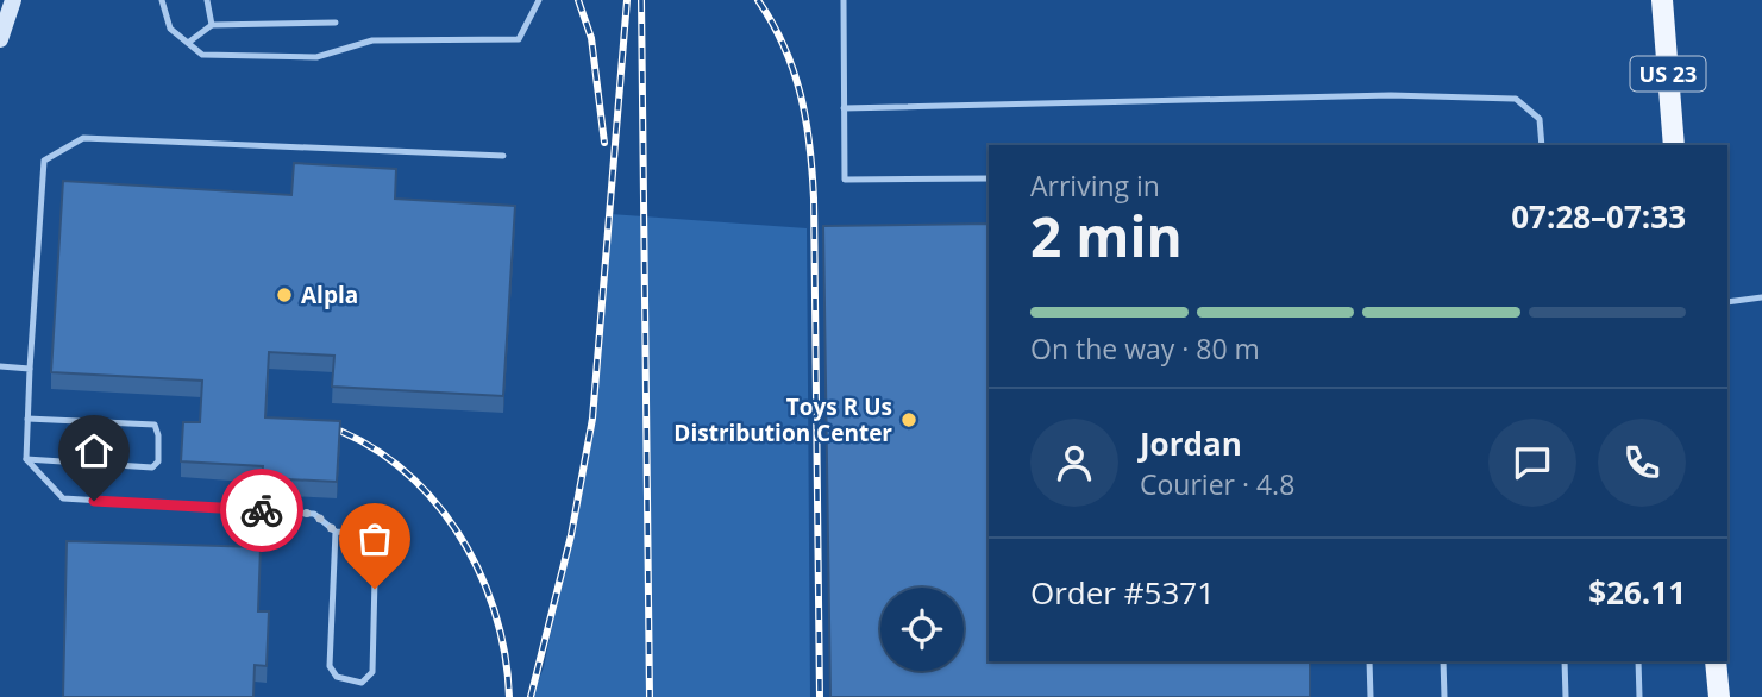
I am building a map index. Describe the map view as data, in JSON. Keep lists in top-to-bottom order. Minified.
{"streets":{"main road":["US 23"]},"places":["Alpla","Toys R Us Distribution Center"],"page":{"heading":["2 min","Arriving in","07:28–07:33"],"panel":["Jordan","Courier · 4.8","Order #5371","$26.11"],"bar":"On the way · 80 m"}}
